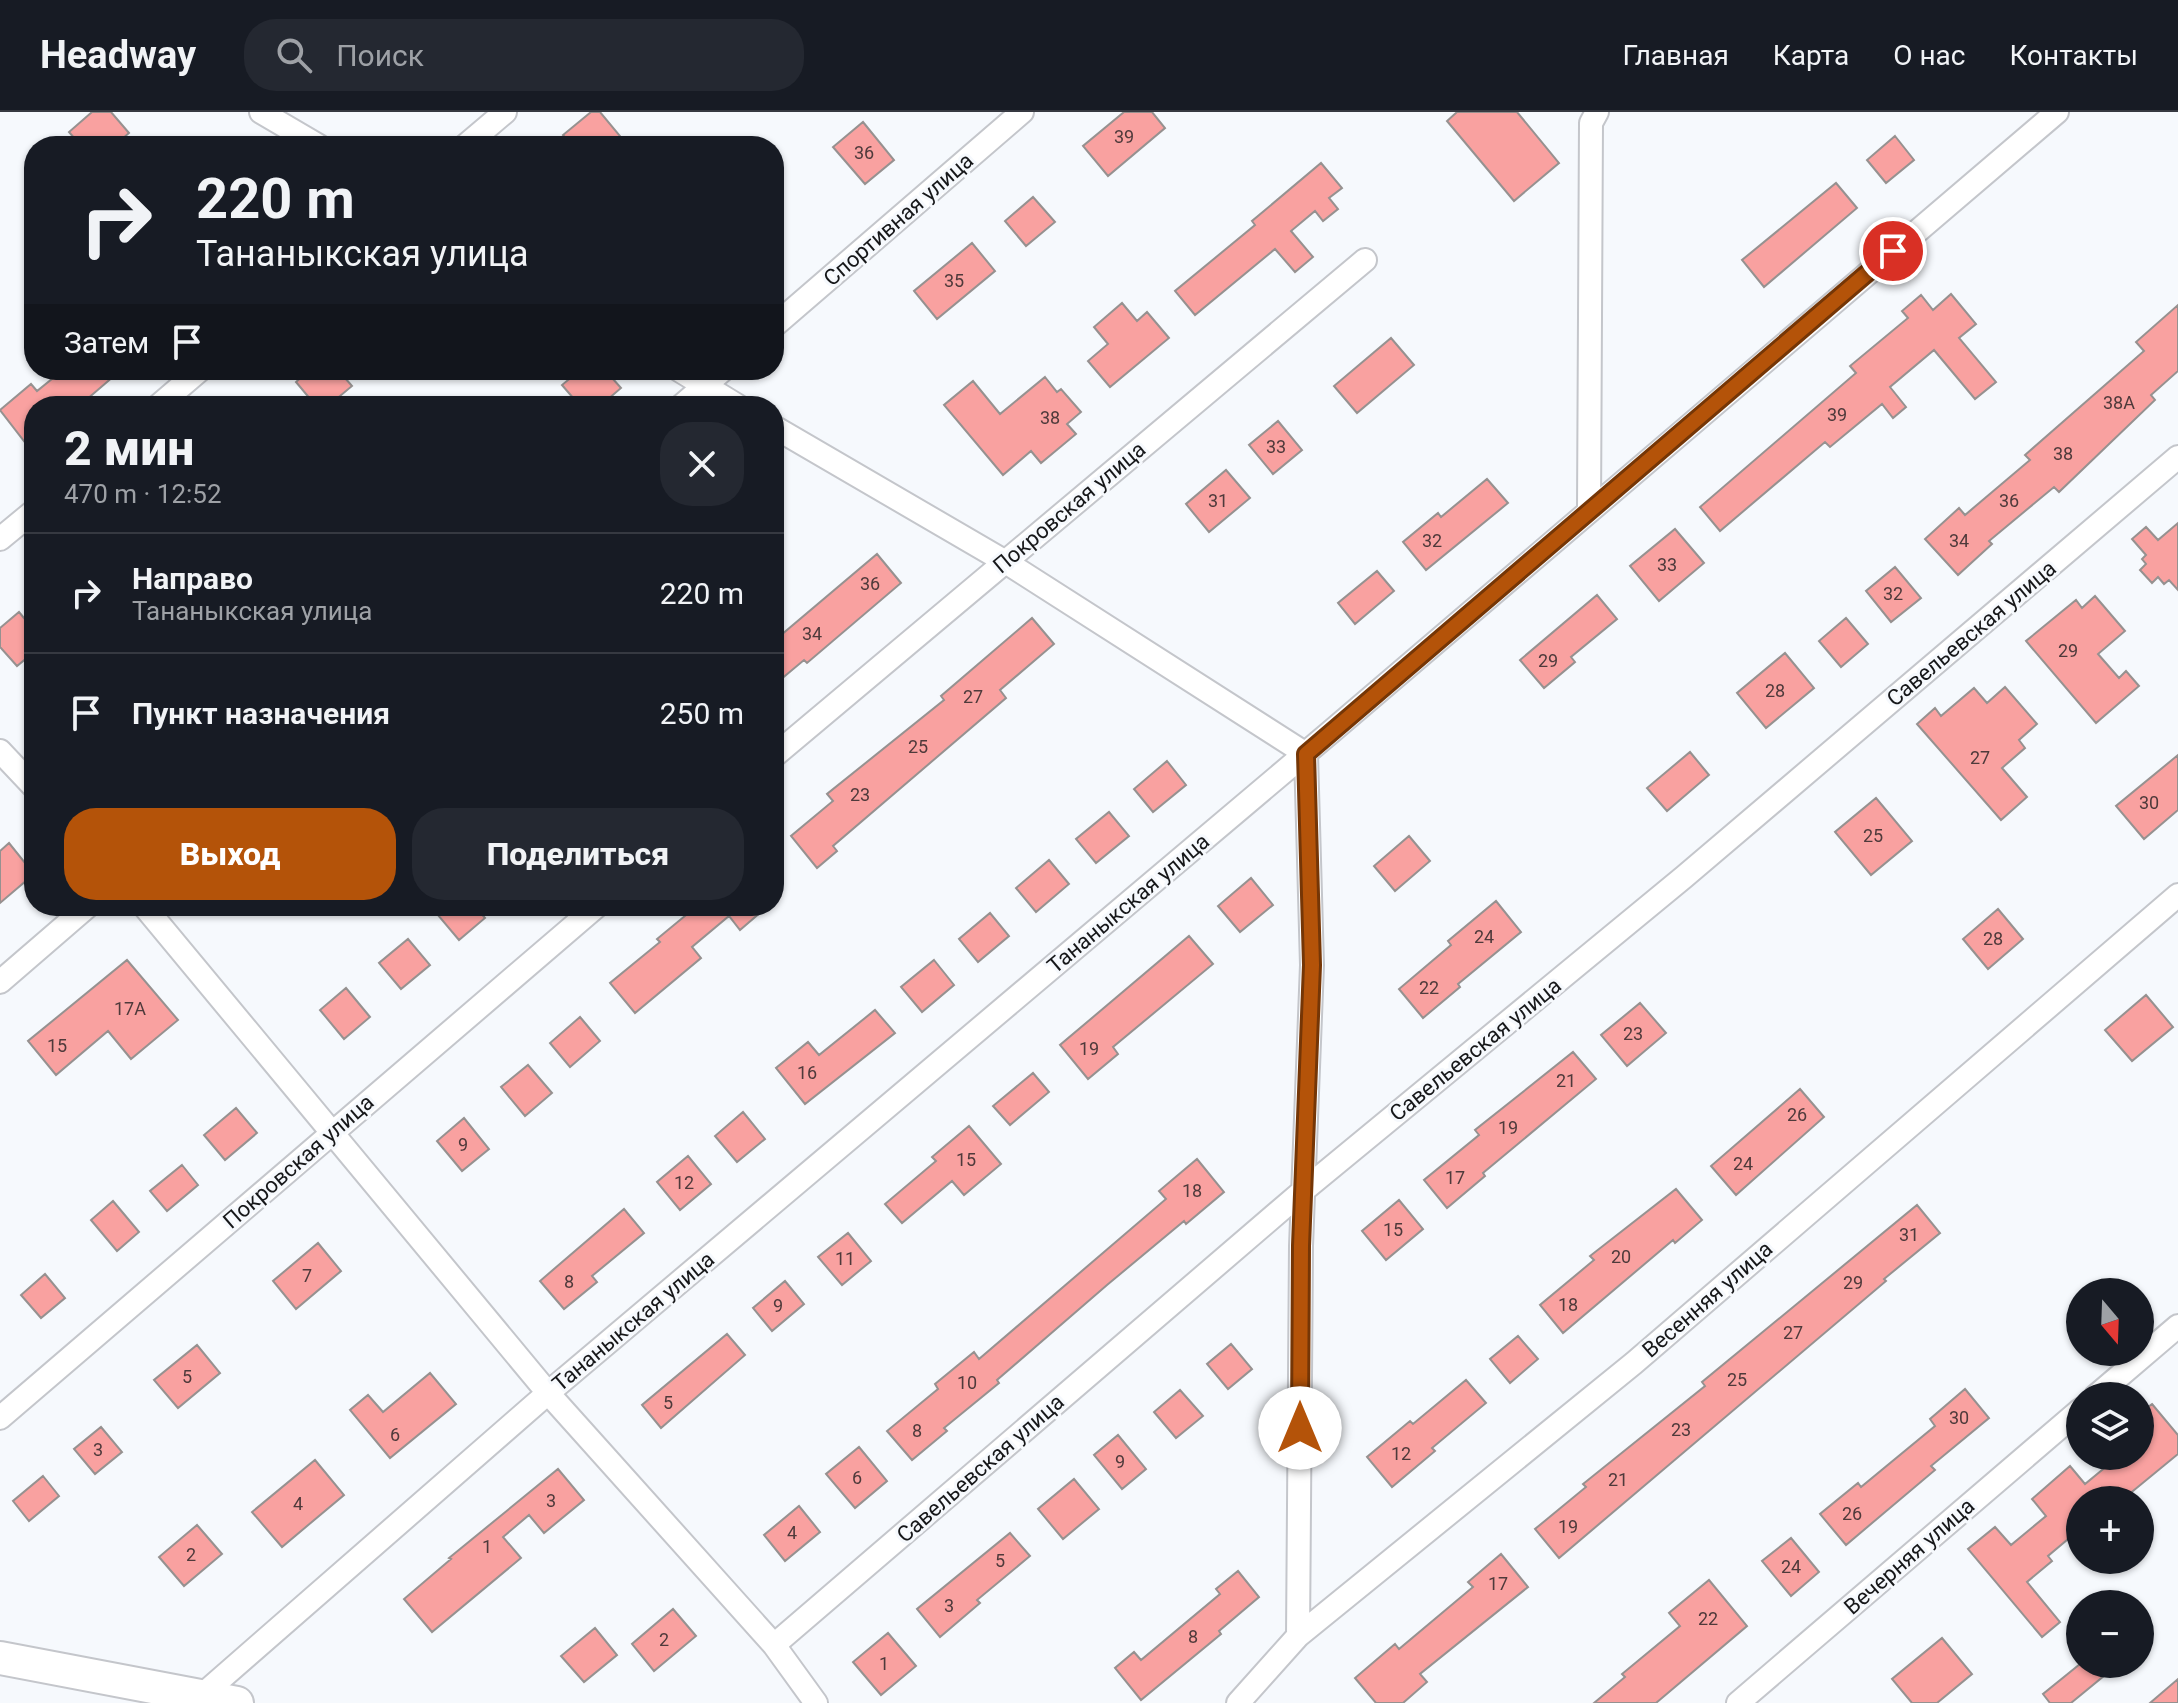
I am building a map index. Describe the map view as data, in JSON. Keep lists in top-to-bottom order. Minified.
{"streets":{"street":["Спортивная улица","Покровская улица","Савельевская улица","Тананыкская улица","Весенняя улица","Вечерняя улица"]},"house_numbers":["39","36","35","38А","39","38","33","38","31","36","32","34","33","36","32","34","29","29","28","27","25","27","23","30","25","24","28","22","17А","23","15","19","16","21","26","19","9","15","24","17","12","18","15","31","20","11","7","8","29","18","9","27","5","25","10","5","30","23","8","6","3","12","9","6","21","3","4","26","19","4","1","2","5","24","17","3","22","8","2","1"],"north":"bottom","page":{"header":"Headway","search":"Поиск","nav":["Главная","Карта","О нас","Контакты"],"turn":["220 m","Тананыкская улица"],"then":"Затем","heading":["2 мин","470 m · 12:52"],"list":[{"name":"Направо","note":"Тананыкская улица","value":"220 m"},{"name":"Пункт назначения","value":"250 m"}],"buttons":["Выход","Поделиться"],"map_buttons":["+","−"]}}
